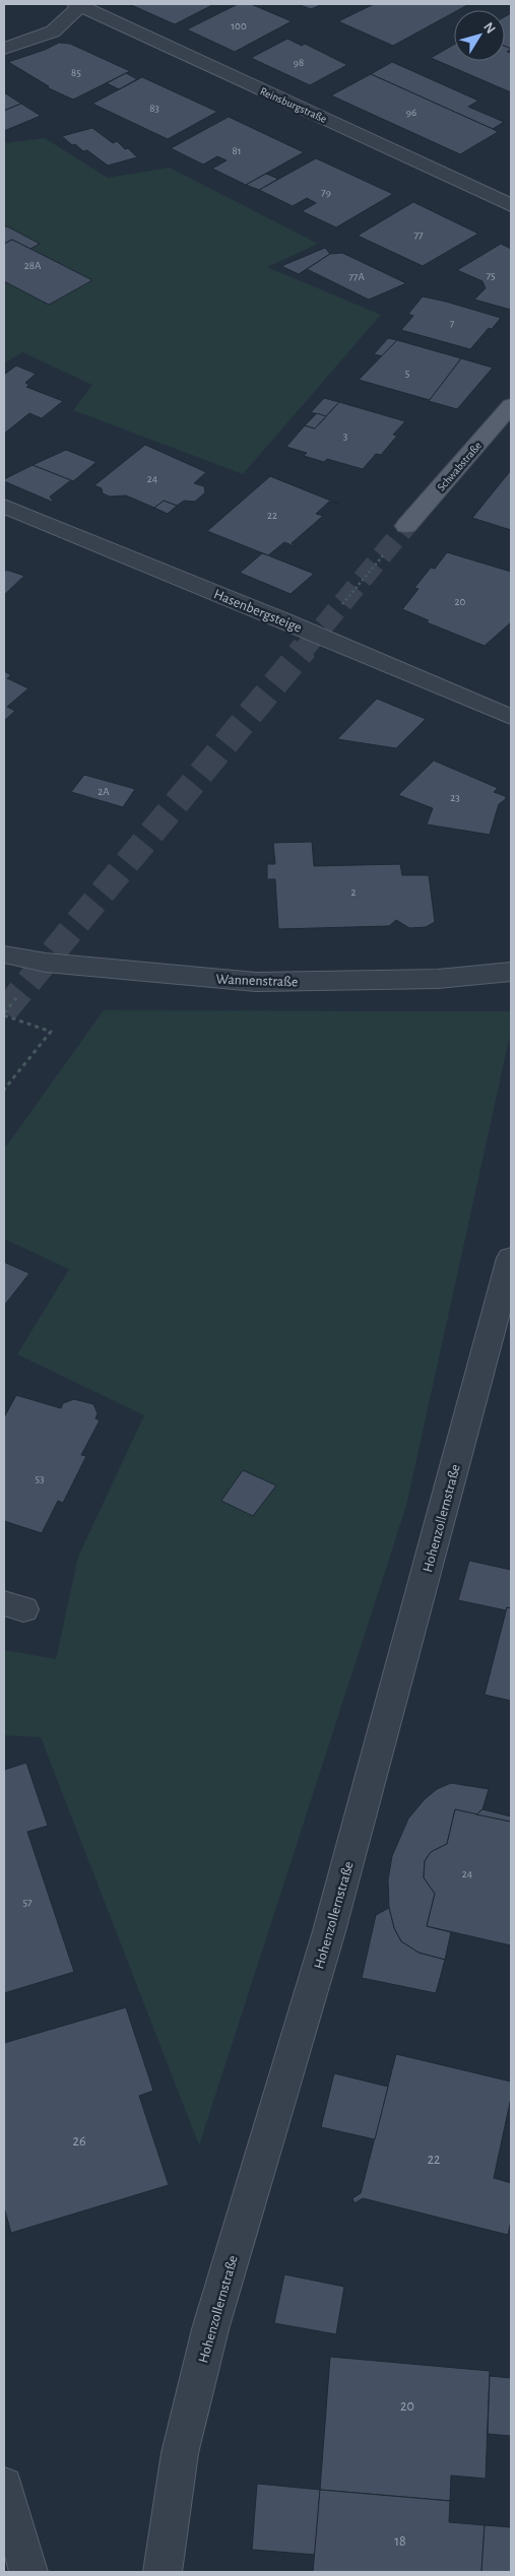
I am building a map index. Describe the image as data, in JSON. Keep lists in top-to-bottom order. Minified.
{"streets":{"main road":["Schwabstraße"],"street":["Reinsburgstraße","Hasenbergsteige","Wannenstraße","Hohenzollernstraße"]},"house_numbers":["100","98","85","83","96","81","79","77","28A","75","77A","7","5","3","24","22","20","2A","23","2","53","24","57","26","22","20","18"],"north":"top right"}
